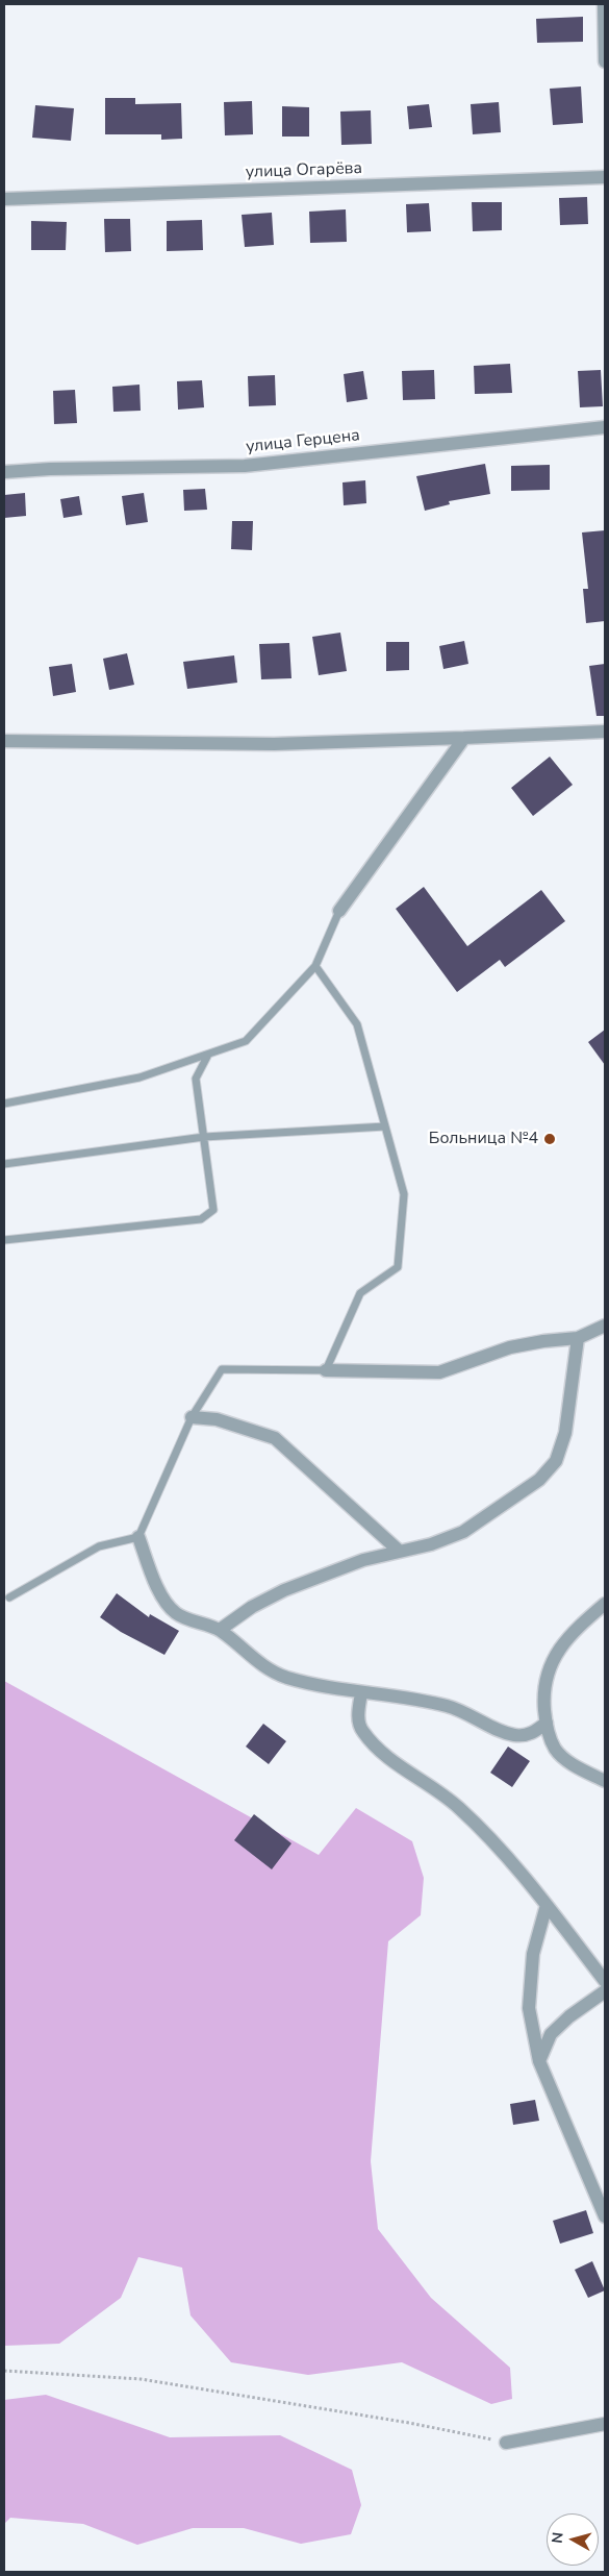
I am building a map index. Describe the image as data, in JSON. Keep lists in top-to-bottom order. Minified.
{"streets":{"street":["улица Огарёва","улица Герцена"]},"places":["Больница №4"],"north":"left"}
